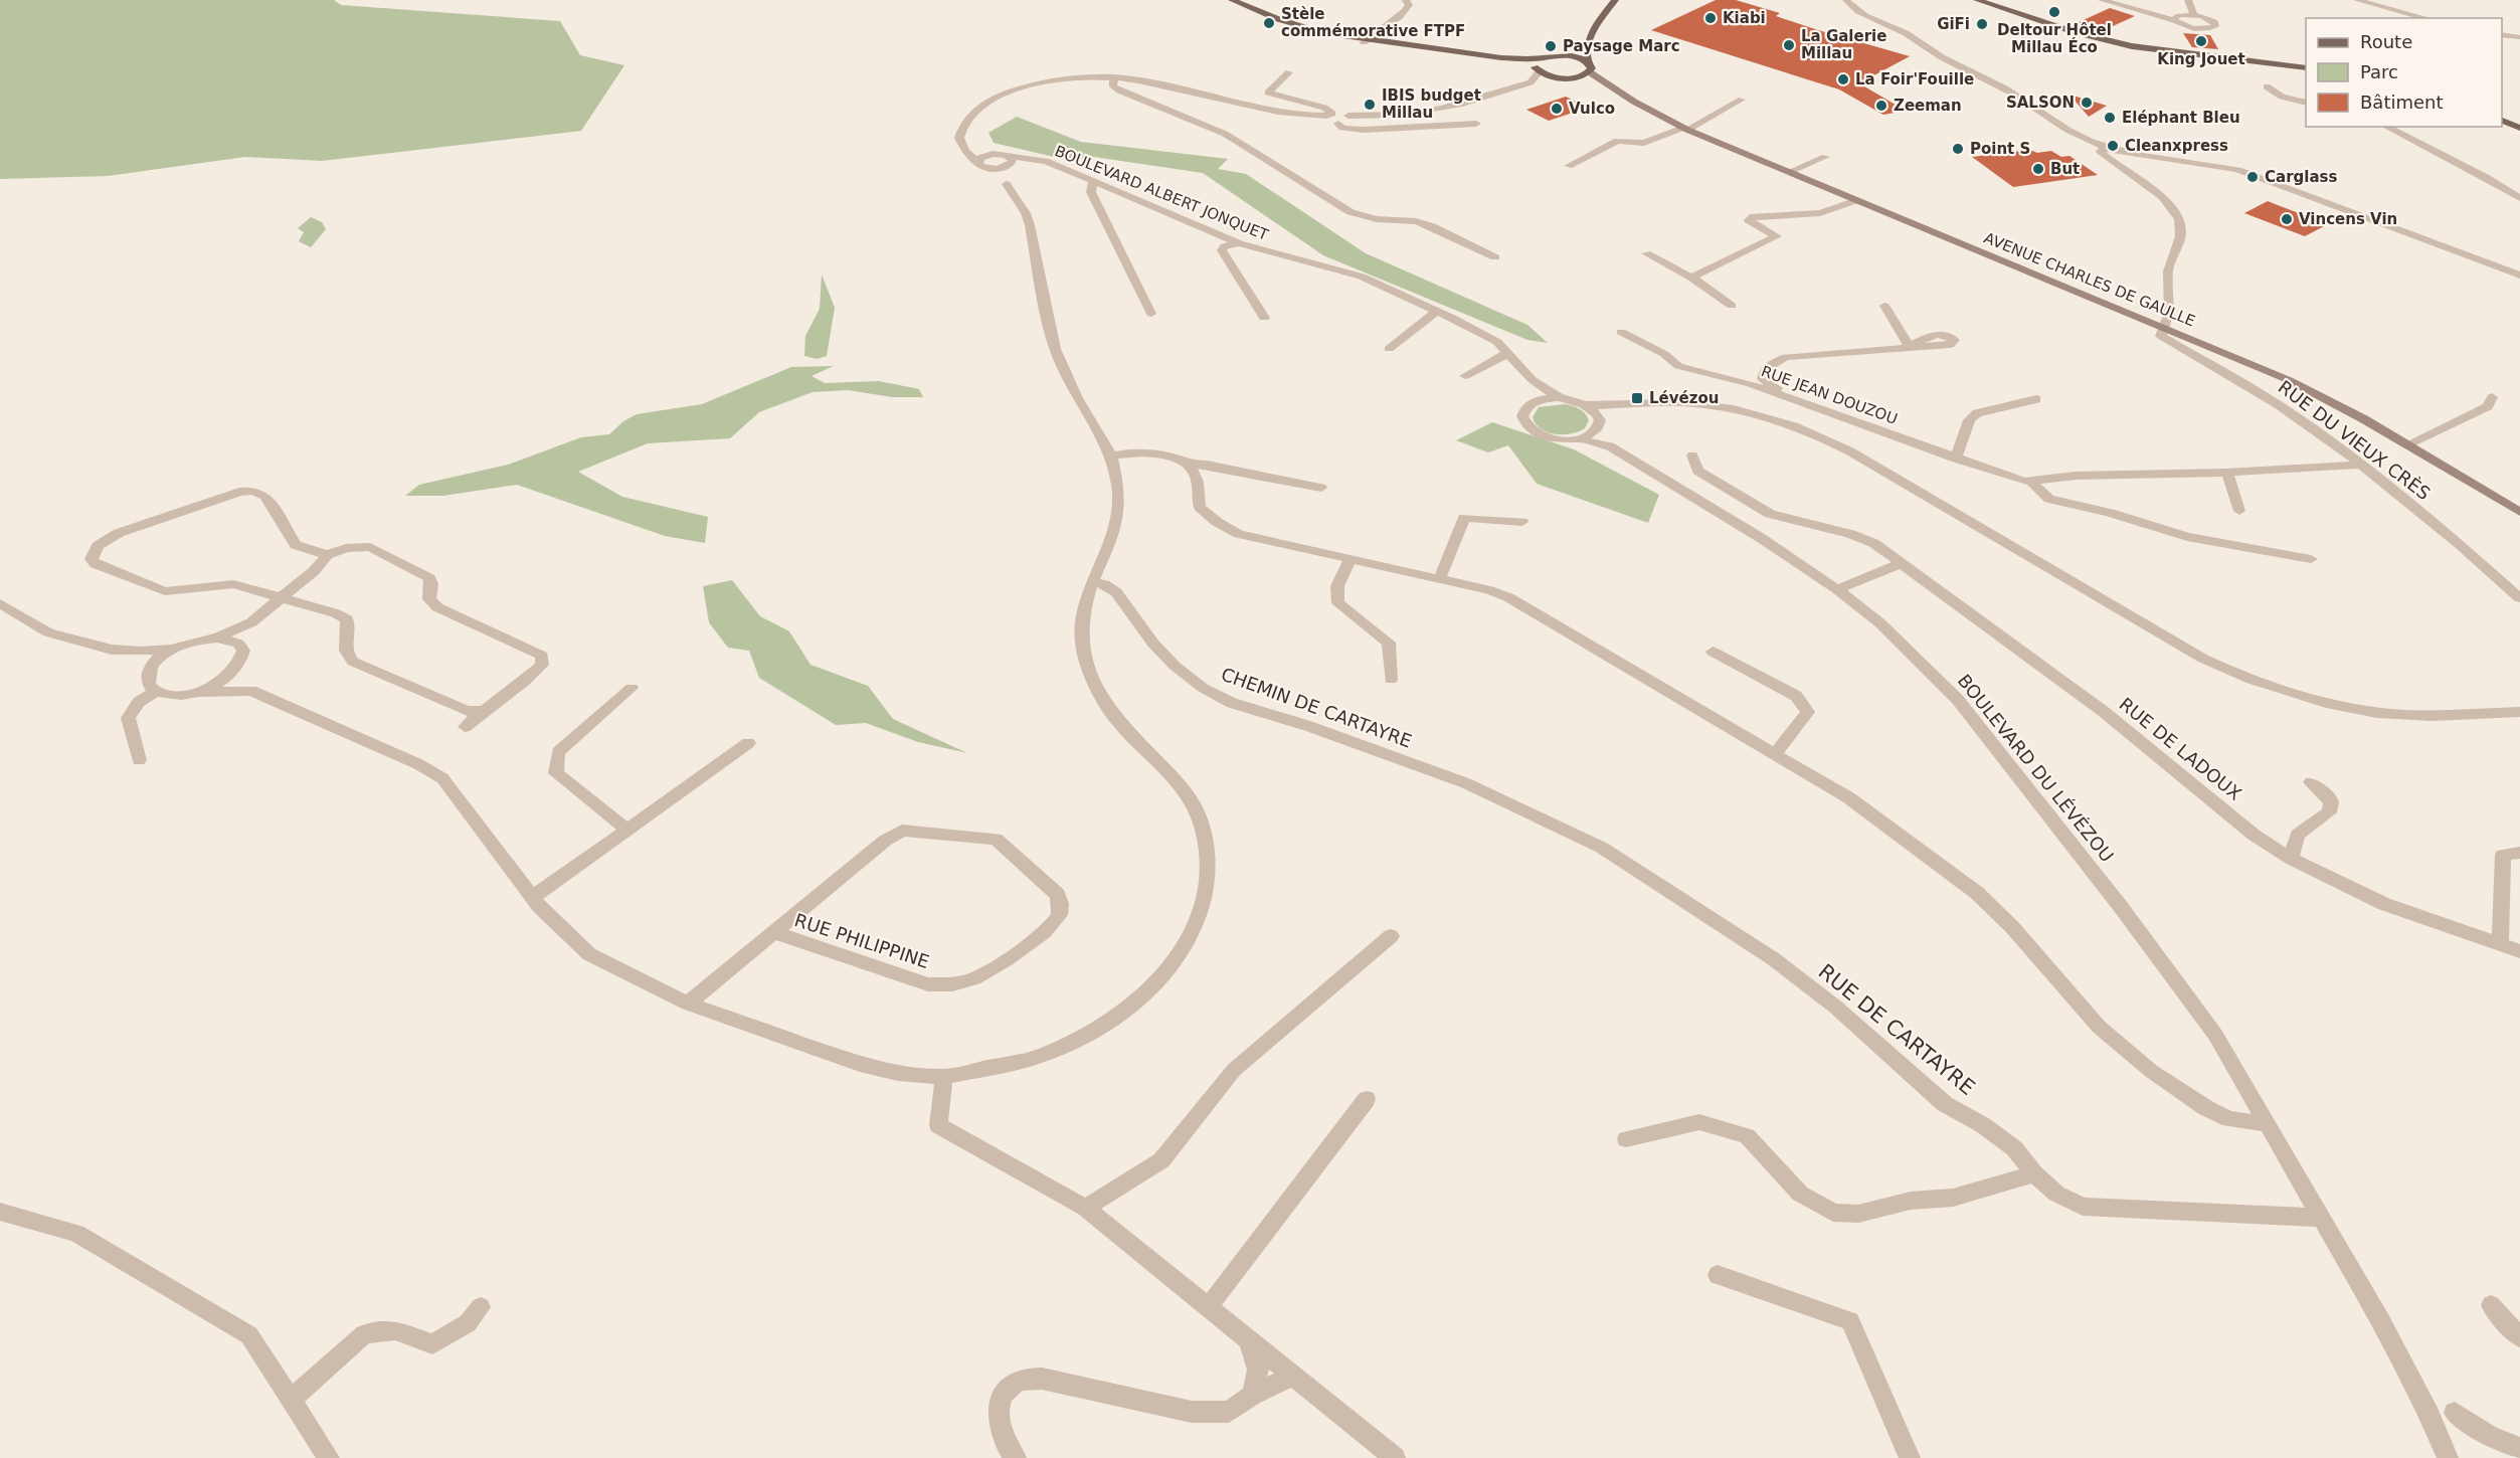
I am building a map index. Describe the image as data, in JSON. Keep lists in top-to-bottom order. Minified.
{"streets":{"main road":["AVENUE CHARLES DE GAULLE"],"street":["BOULEVARD ALBERT JONQUET","RUE JEAN DOUZOU","RUE DU VIEUX CRÈS","CHEMIN DE CARTAYRE","RUE DE LADOUX","BOULEVARD DU LÉVÉZOU","RUE PHILIPPINE","RUE DE CARTAYRE"]},"crossings":[["AVENUE CHARLES DE GAULLE","RUE DU VIEUX CRÈS"],["RUE JEAN DOUZOU","RUE DU VIEUX CRÈS"],["CHEMIN DE CARTAYRE","RUE DE CARTAYRE"],["BOULEVARD DU LÉVÉZOU","RUE DE CARTAYRE"]],"places":{"other":["Deltour Hôtel Millau Éco","Kiabi","Stèle commémorative FTPF","GiFi","King Jouet","La Galerie Millau","Paysage Marc","La Foir'Fouille","SALSON","IBIS budget Millau","Zeeman","Vulco","Eléphant Bleu","Cleanxpress","Point S","But","Carglass","Vincens Vin"],"transit":["Lévézou"]},"legend":["Route","Parc","Bâtiment"]}
